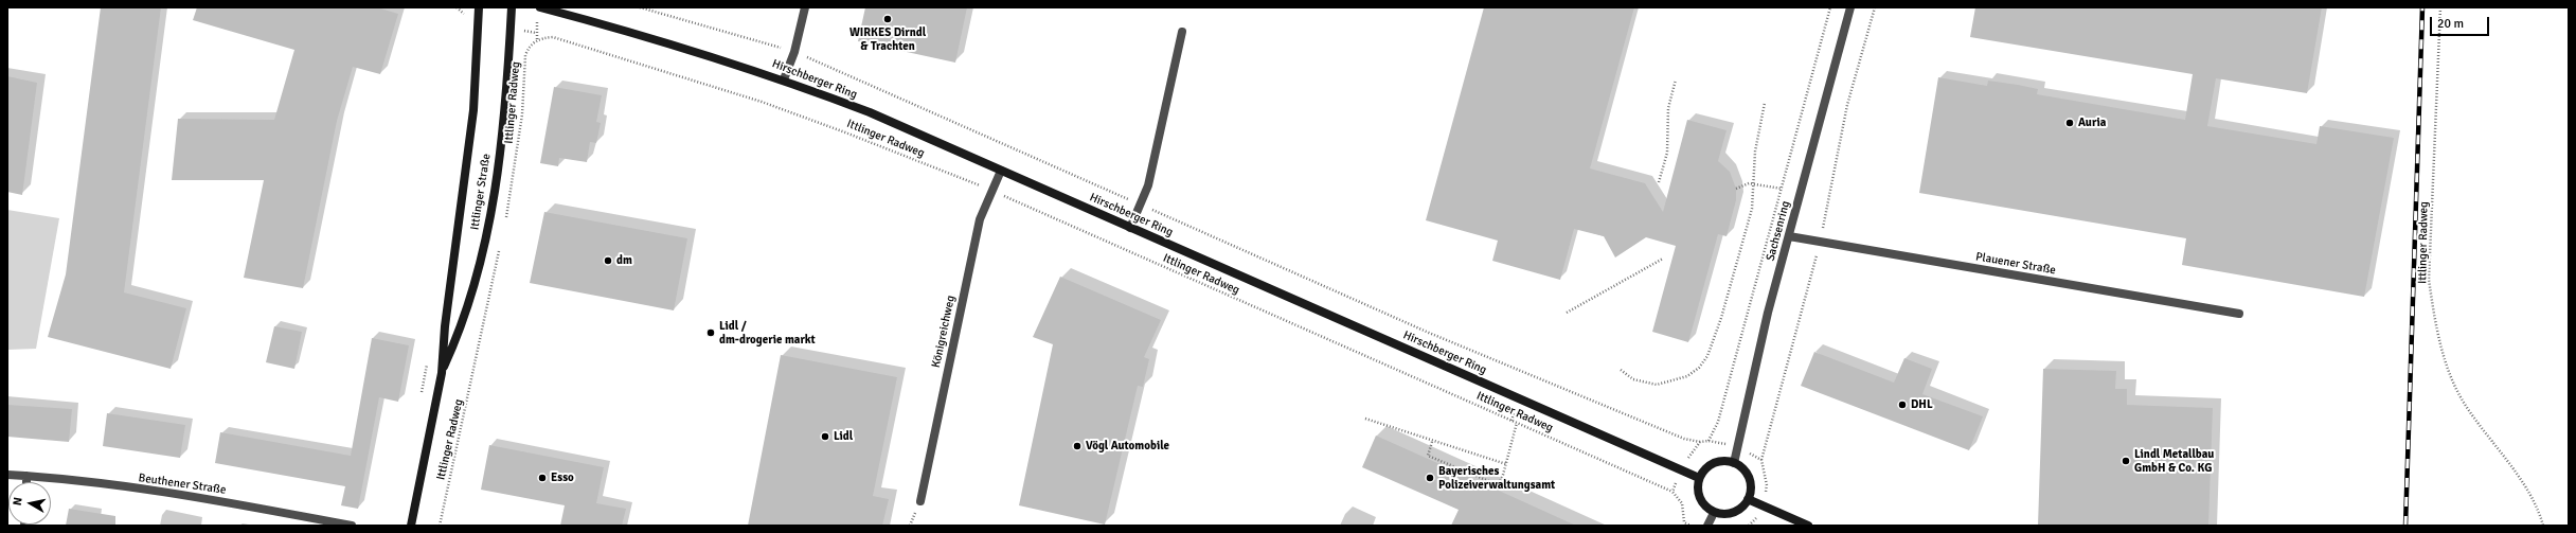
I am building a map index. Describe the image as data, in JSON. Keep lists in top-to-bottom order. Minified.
{"streets":{"street":["Hirschberger Ring","Ittlinger Straße","Sachsenring","Plauener Straße","Königreichweg","Beuthener Straße"],"path":["Ittlinger Radweg"]},"crossings":[["Hirschberger Ring","Sachsenring"],["Hirschberger Ring","Königreichweg"],["Ittlinger Radweg","Königreichweg"],["Sachsenring","Plauener Straße"]],"places":["WIRKES Dirndl & Trachten","Auria","dm","Lidl / dm-drogerie markt","DHL","Lidl","Vögl Automobile","Lindl Metallbau GmbH & Co. KG","Esso","Bayerisches Polizeiverwaltungsamt"],"scale_bar":"20 m","north":"left"}
